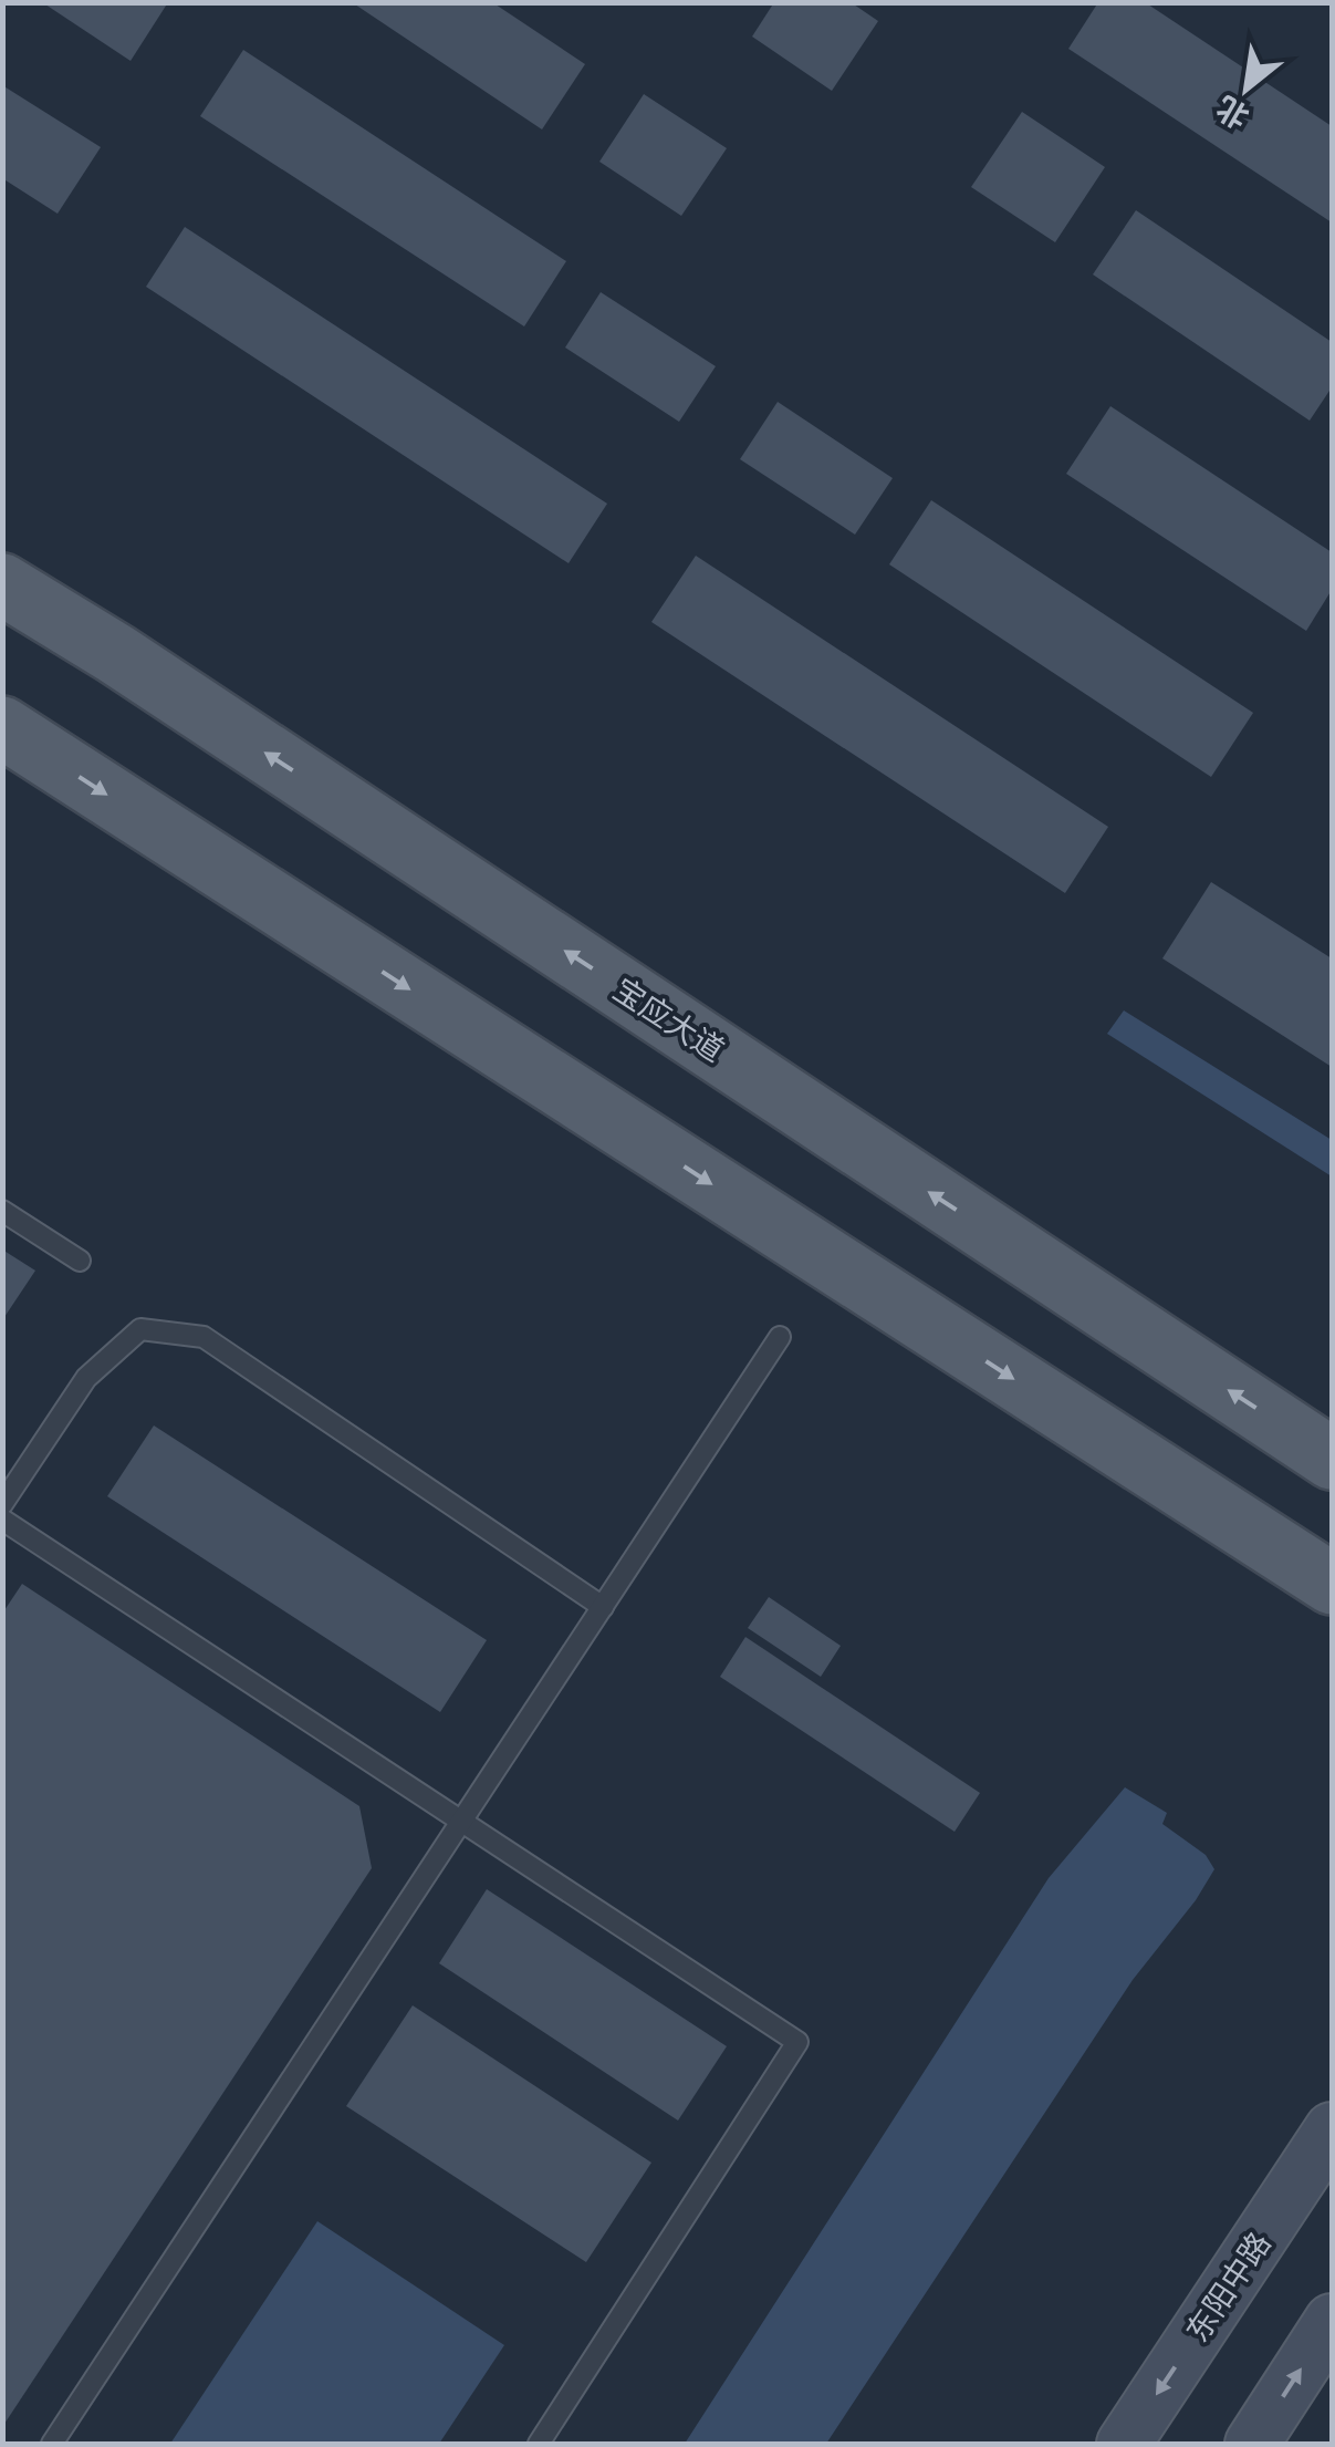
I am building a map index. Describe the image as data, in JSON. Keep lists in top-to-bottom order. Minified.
{"streets":{"main road":["宝应大道","东阳中路"]},"north":"bottom left"}
